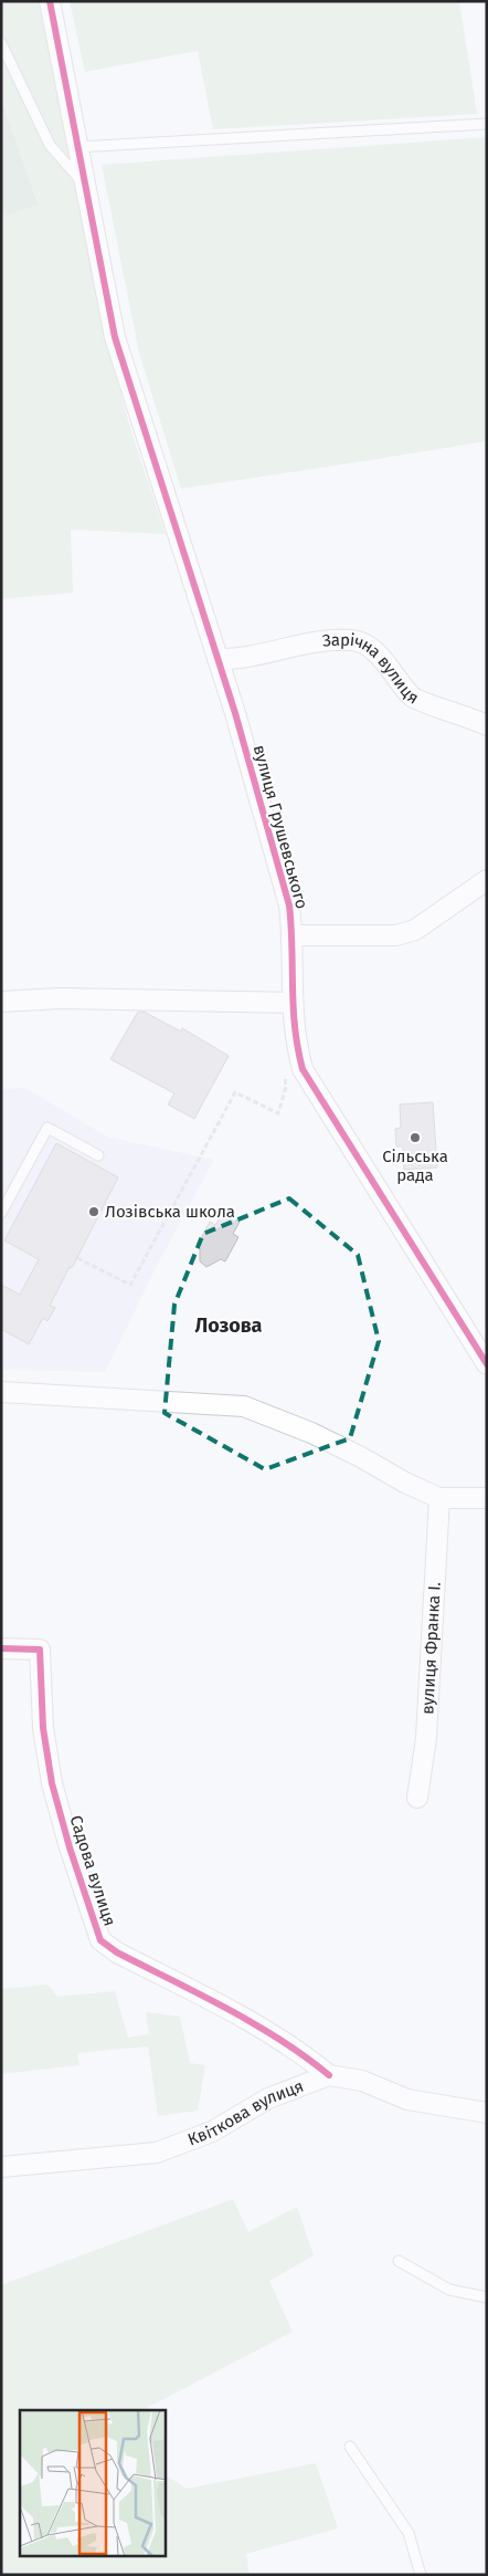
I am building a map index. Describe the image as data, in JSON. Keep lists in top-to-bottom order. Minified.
{"streets":{"street":["Зарічна вулиця","вулиця Грушевського","вулиця Франка І.","Садова вулиця","Квіткова вулиця"]},"crossings":[["Зарічна вулиця","вулиця Грушевського"],["Садова вулиця","Квіткова вулиця"]],"districts":["Лозова"],"places":["Сільська рада","Лозівська школа"]}
